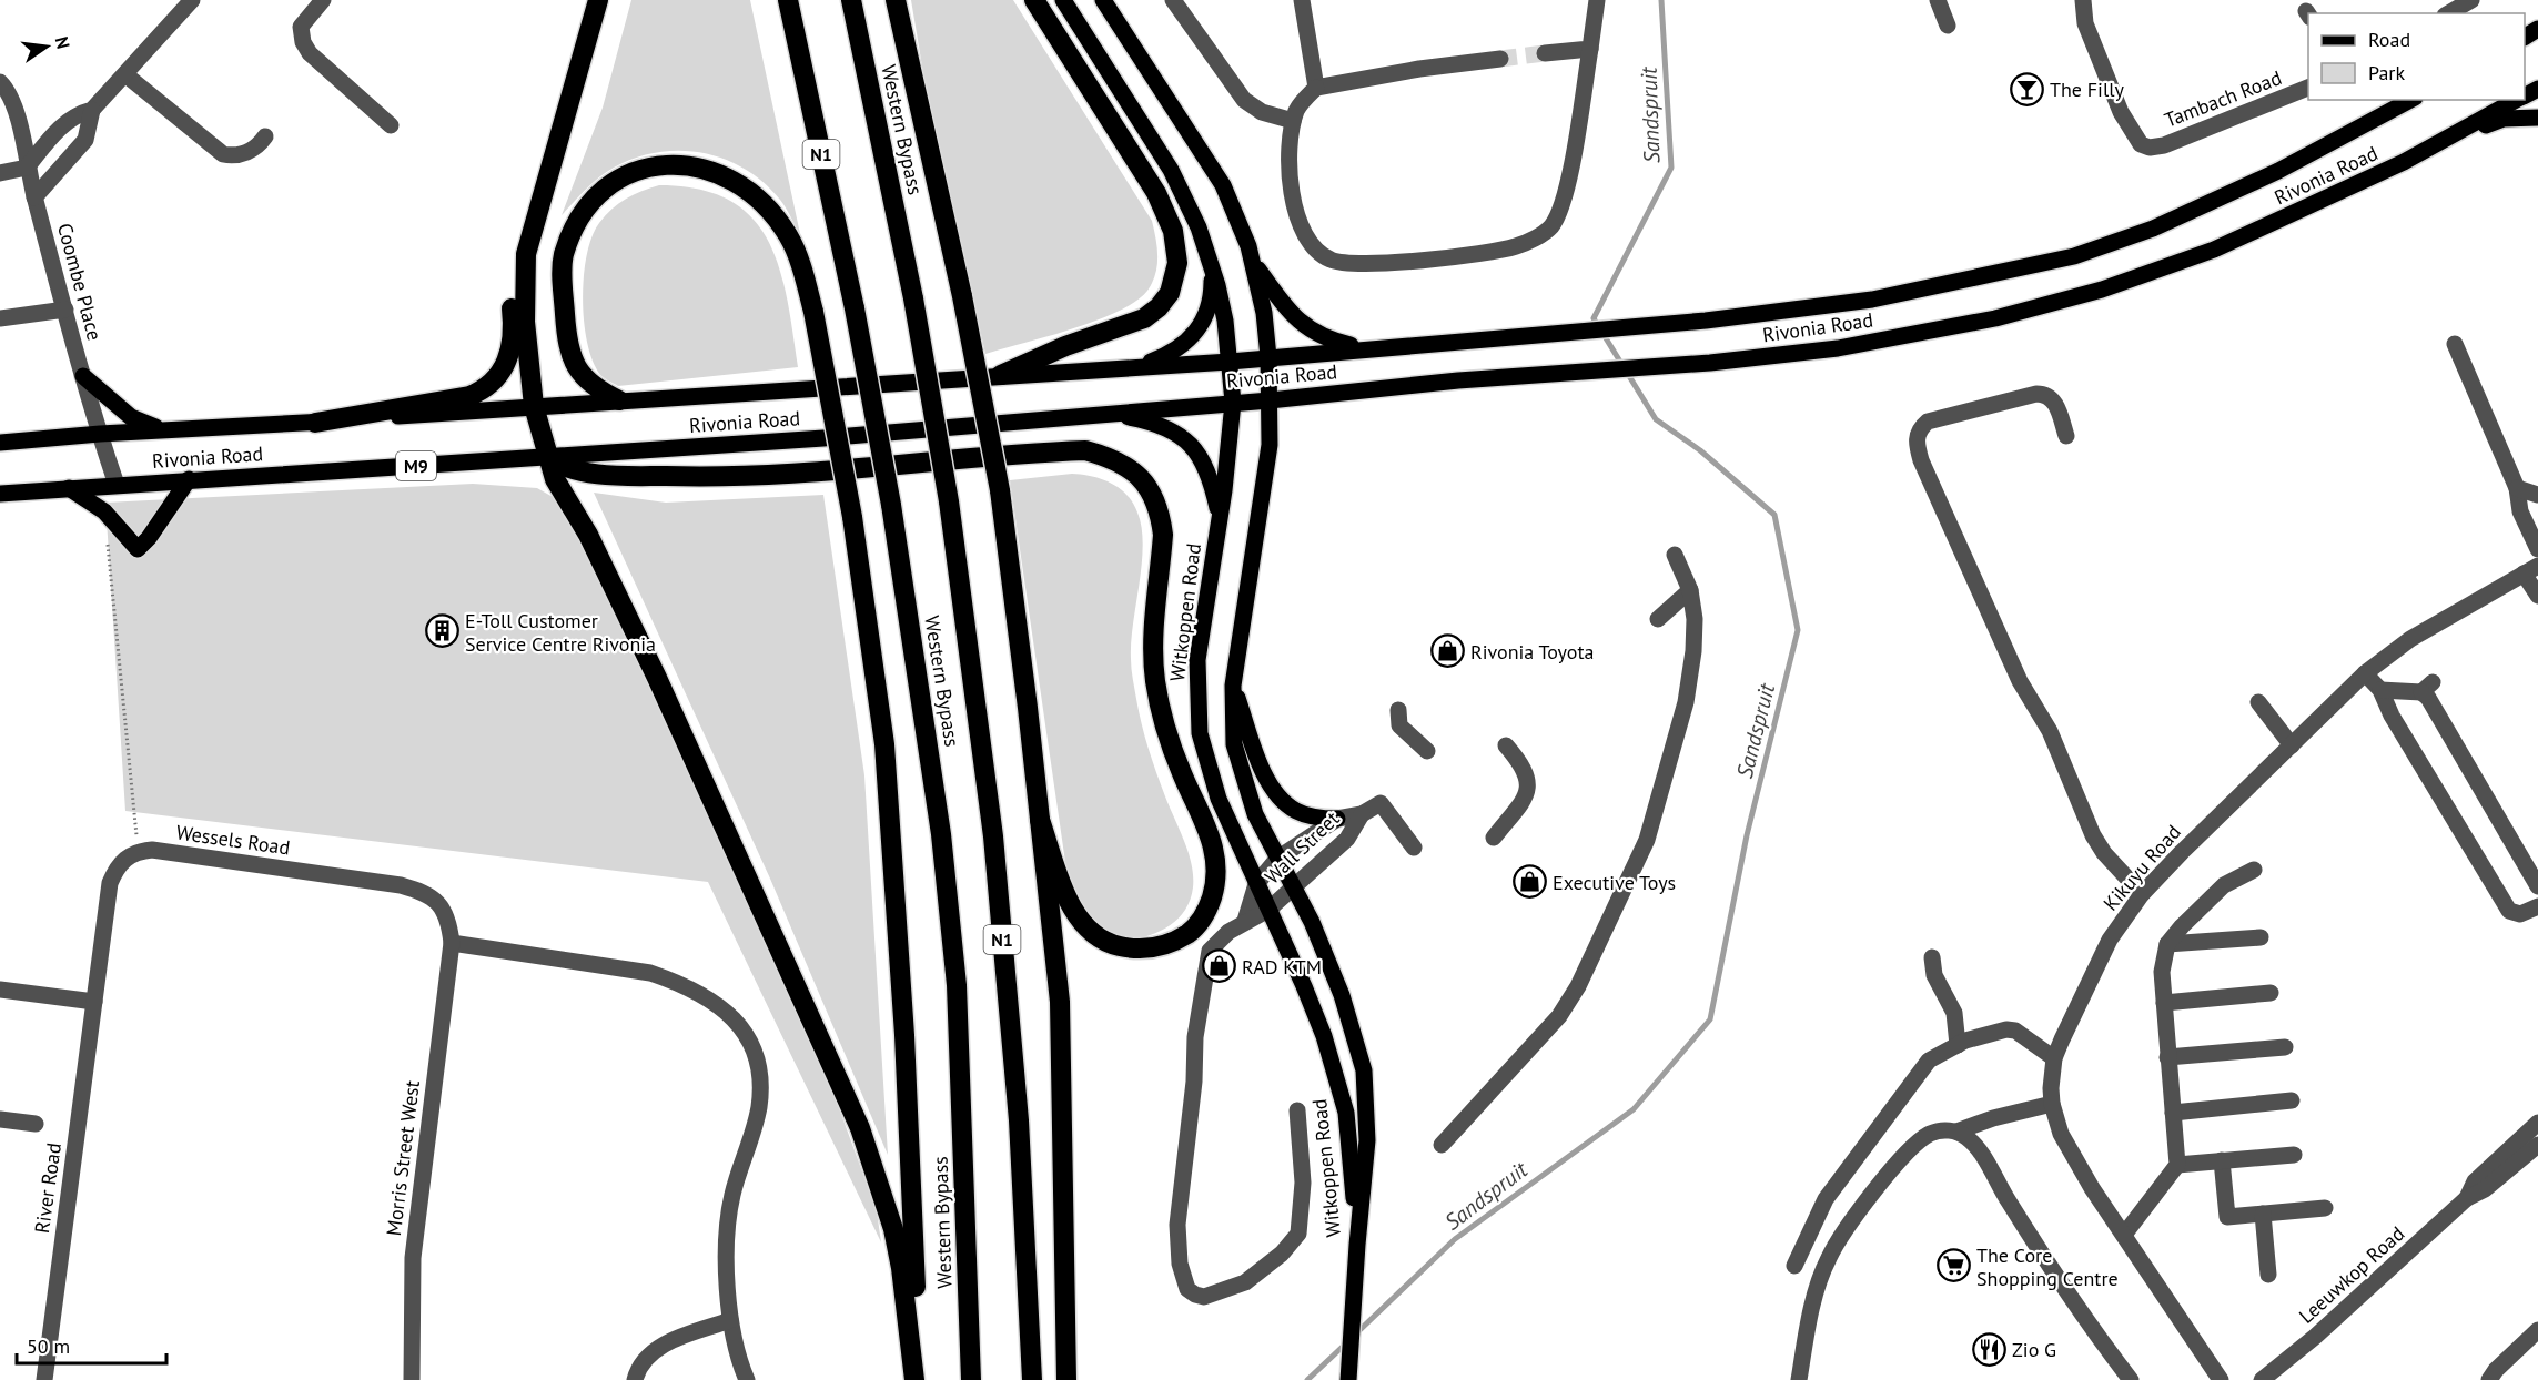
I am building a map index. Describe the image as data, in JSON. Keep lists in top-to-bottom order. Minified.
{"streets":{"highway":["Western Bypass","N1"],"main road":["Rivonia Road","M9","Witkoppen Road"],"street":["Tambach Road","Coombe Place","Wessels Road","Wall Street","Kikuyu Road","Morris Street West","River Road","Leeuwkop Road"]},"crossings":[["Rivonia Road","Coombe Place"],["Rivonia Road","Witkoppen Road"],["Witkoppen Road","Wall Street"],["Wessels Road","Morris Street West"]],"water":["Sandspruit"],"places":{"bar":["The Filly"],"building":["E-Toll Customer Service Centre Rivonia"],"shop":["Rivonia Toyota","Executive Toys","RAD KTM"],"supermarket":["The Core Shopping Centre"],"restaurant":["Zio G"]},"legend":["Road","Park"],"scale_bar":"50 m","north":"right"}
